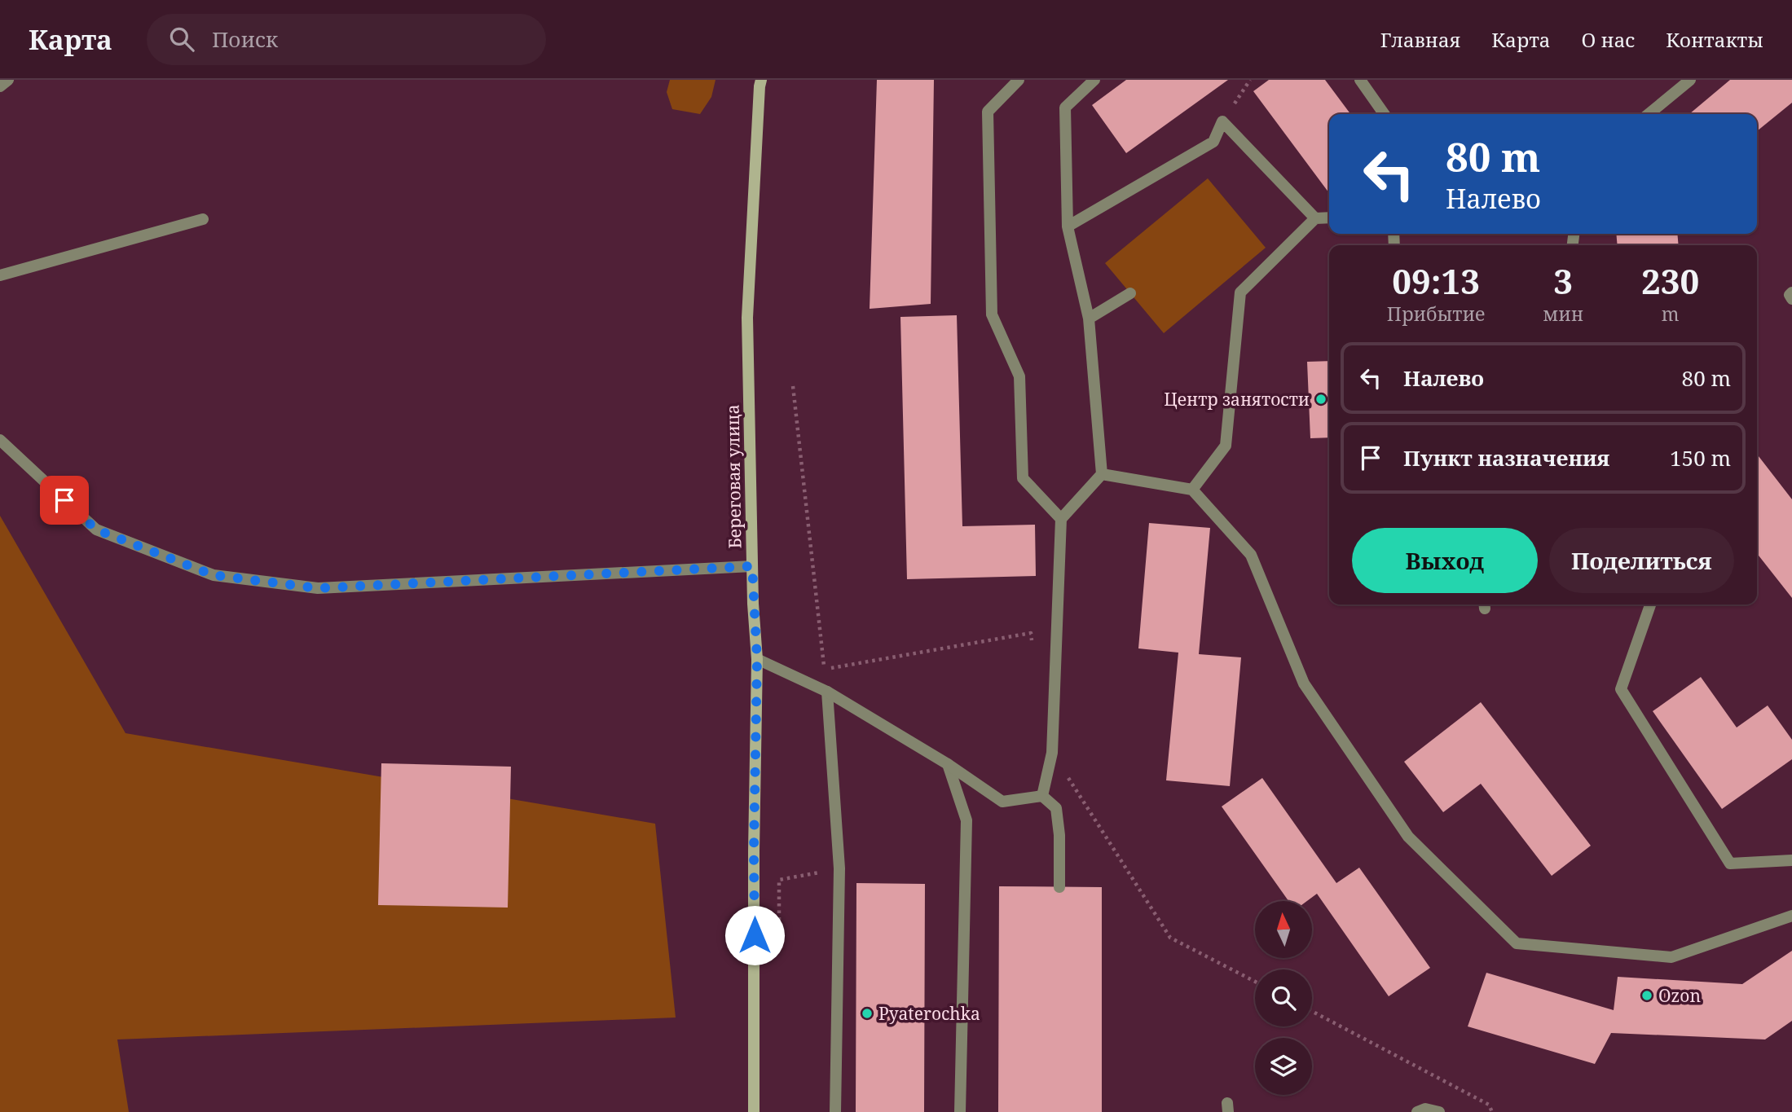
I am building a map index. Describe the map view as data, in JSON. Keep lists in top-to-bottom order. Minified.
{"streets":{"main road":["Береговая улица"]},"places":["Центр занятости","Ozon","Pyaterochka"],"north":"top","page":{"header":"Карта","search":"Поиск","nav":["Главная","Карта","О нас","Контакты"],"turn":["80 m","Налево"],"eta":["09:13","Прибытие","3","мин","230","m"],"list":[{"name":"Налево","value":"80 m"},{"name":"Пункт назначения","value":"150 m"}],"buttons":["Выход","Поделиться"]}}
